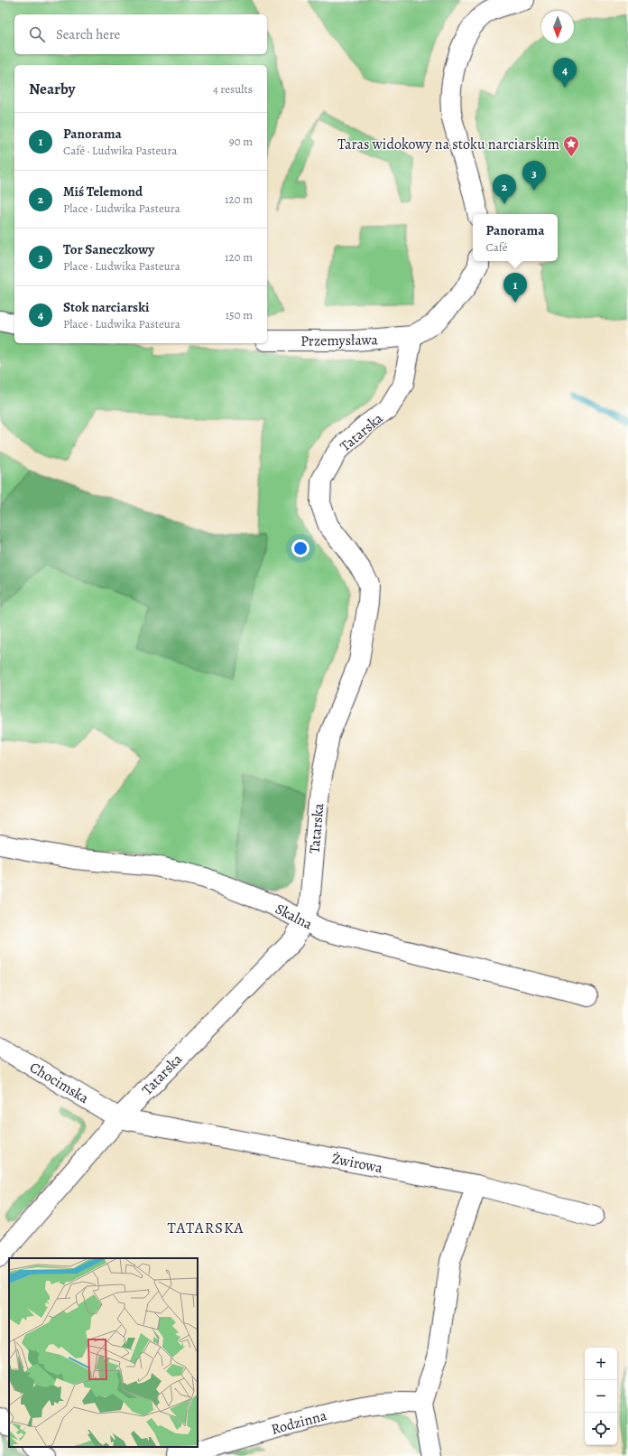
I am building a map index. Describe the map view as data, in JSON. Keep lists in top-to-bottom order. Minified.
{"streets":{"street":["Przemysława","Tatarska","Skalna","Chocimska","Żwirowa","Rodzinna"]},"crossings":[["Przemysława","Tatarska"],["Tatarska","Skalna"],["Tatarska","Chocimska"],["Tatarska","Żwirowa"],["Chocimska","Żwirowa"]],"districts":["TATARSKA"],"places":{"place":["Taras widokowy na stoku narciarskim"]},"north":"bottom","page":{"search":"Search here","pins":["4","3","2","1"],"heading":["Nearby","4 results"],"list":[{"mark":"1","name":"Panorama","note":"Café · Ludwika Pasteura","value":"90 m"},{"mark":"2","name":"Miś Telemond","note":"Place · Ludwika Pasteura","value":"120 m"},{"mark":"3","name":"Tor Saneczkowy","note":"Place · Ludwika Pasteura","value":"120 m"},{"mark":"4","name":"Stok narciarski","note":"Place · Ludwika Pasteura","value":"150 m"}],"popup":["Panorama","Café"],"map_buttons":["+","−"]}}
